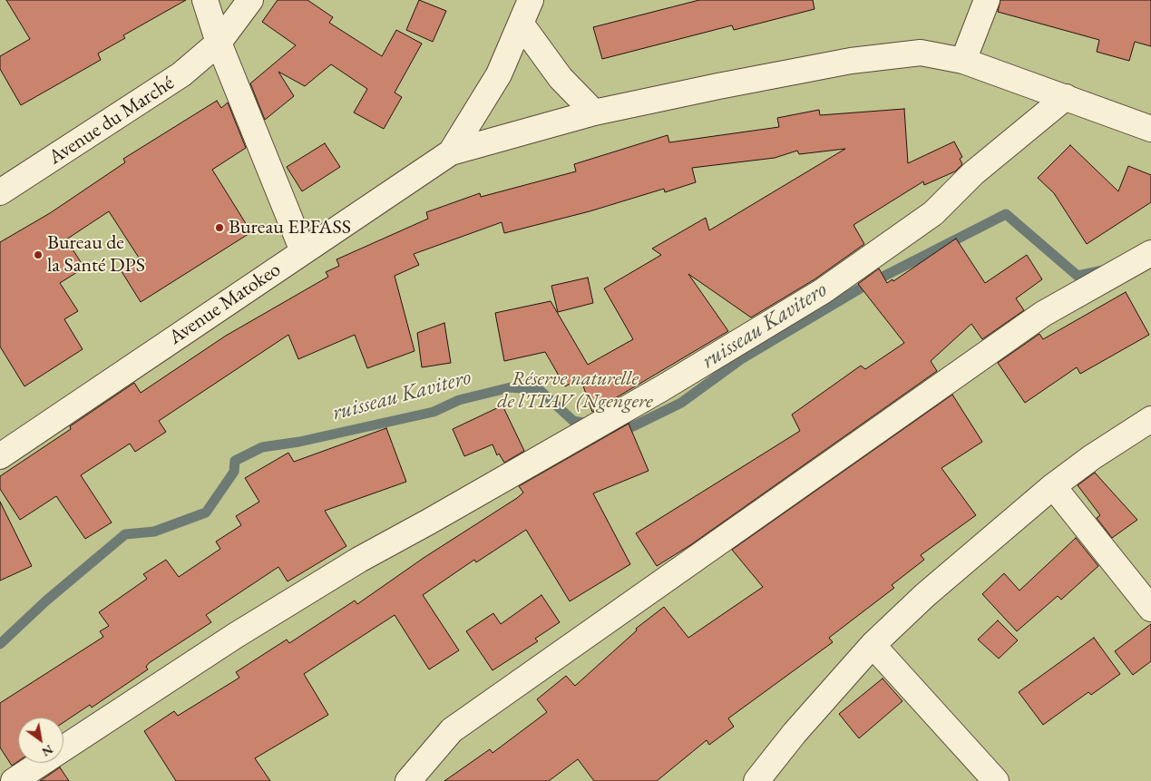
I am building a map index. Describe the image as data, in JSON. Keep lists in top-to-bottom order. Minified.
{"streets":{"street":["Avenue du Marché","Avenue Matokeo"]},"water":["ruisseau Kavitero"],"parks":["Réserve naturelle de l'ITAV (Ngengere"],"places":["Bureau EPFASS","Bureau de la Santé DPS"],"north":"bottom right"}
